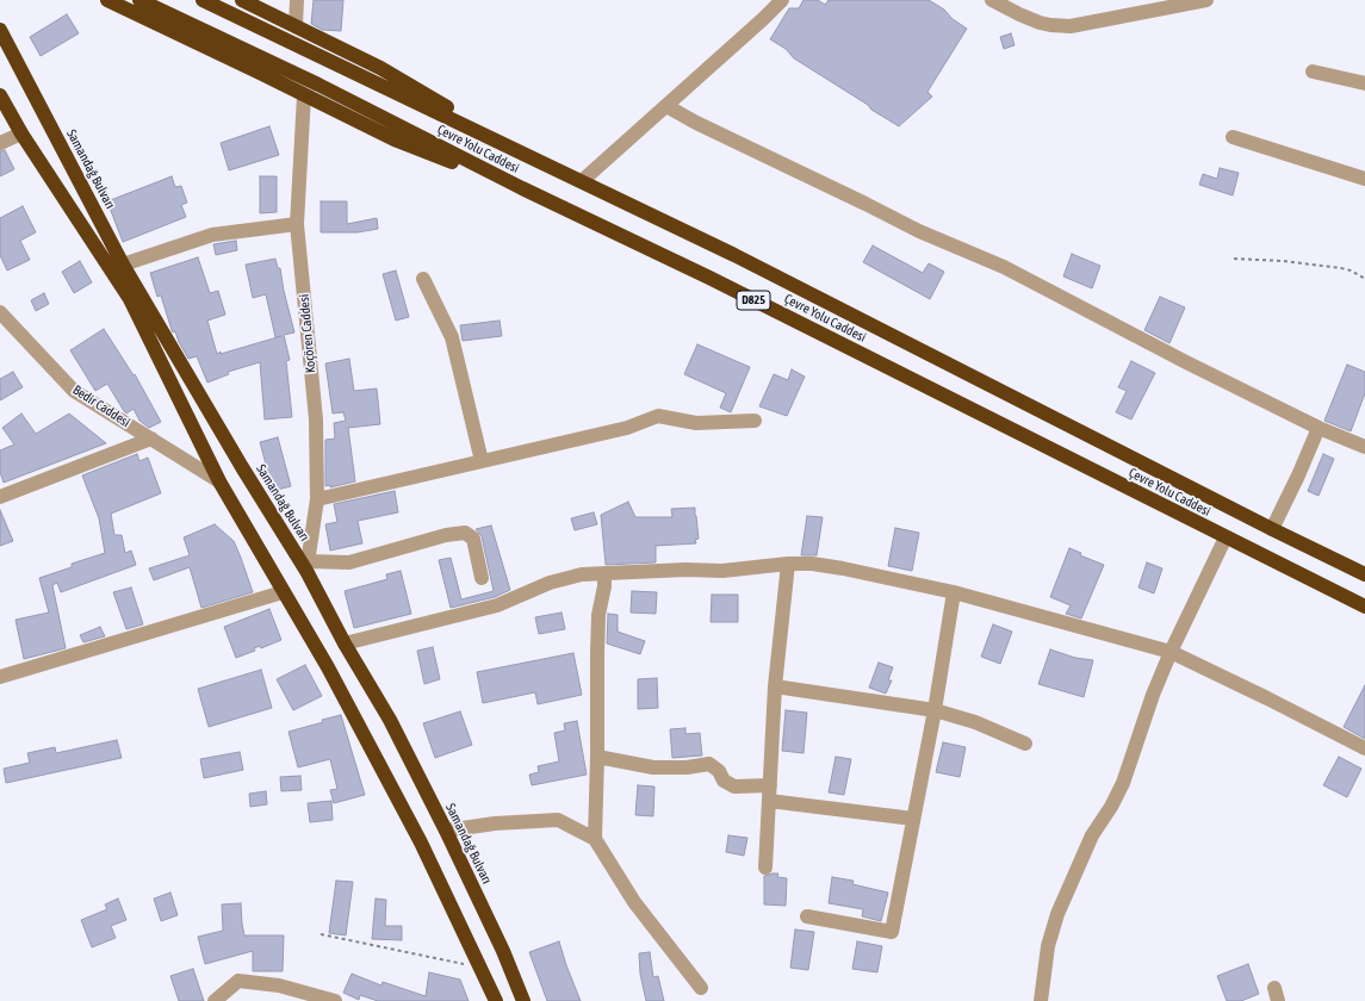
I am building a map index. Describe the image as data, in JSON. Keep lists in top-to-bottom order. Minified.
{"streets":{"highway":["Çevre Yolu Caddesi","Samandağ Bulvarı","D825"],"street":["Koçören Caddesi","Bedir Caddesi"]},"crossings":[["Samandağ Bulvarı","Koçören Caddesi"]]}
